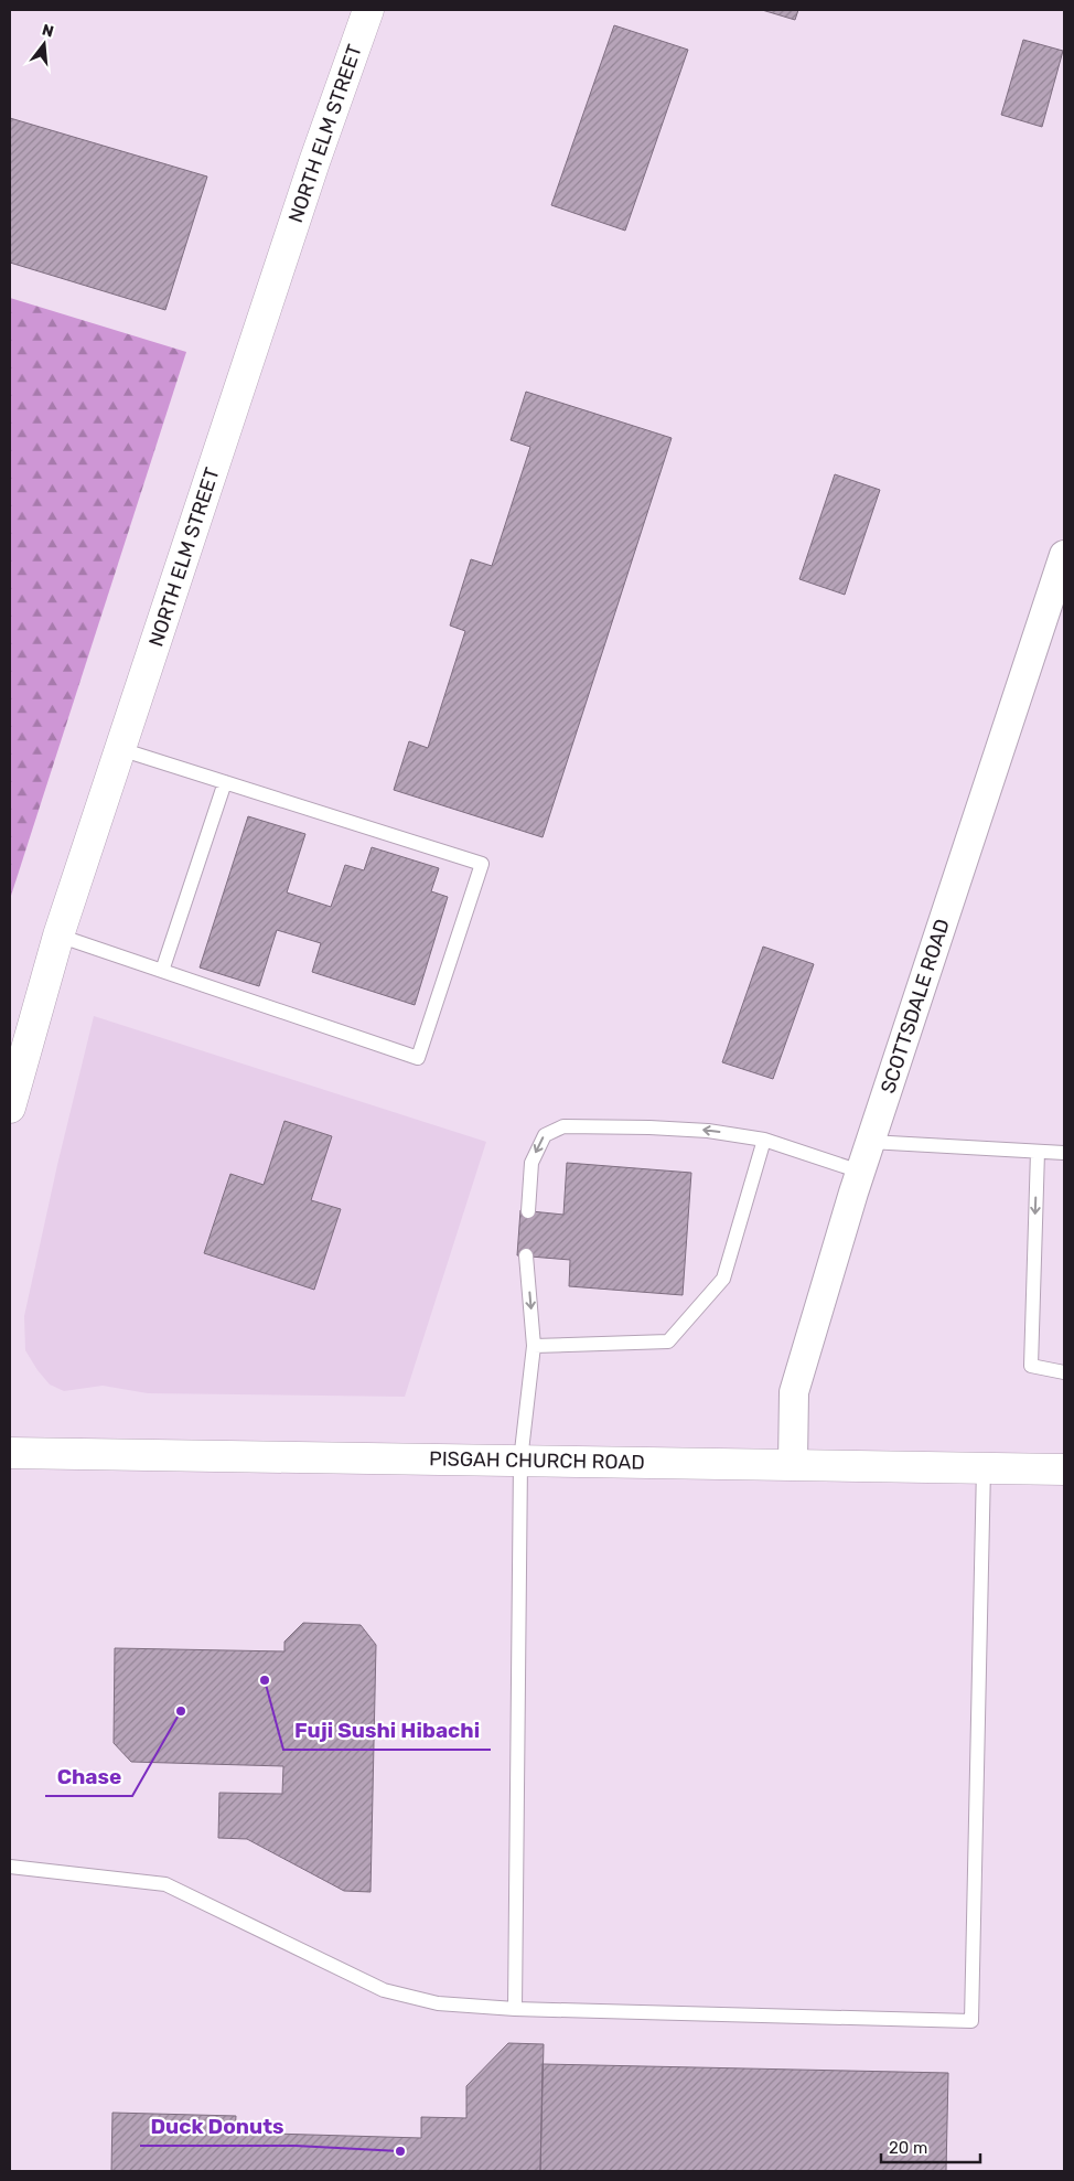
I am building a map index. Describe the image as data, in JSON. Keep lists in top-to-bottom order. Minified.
{"streets":{"main road":["NORTH ELM STREET","PISGAH CHURCH ROAD"],"street":["SCOTTSDALE ROAD"]},"crossings":[["SCOTTSDALE ROAD","PISGAH CHURCH ROAD"]],"places":["Fuji Sushi Hibachi","Chase","Duck Donuts"],"scale_bar":"20 m","north":"top"}
